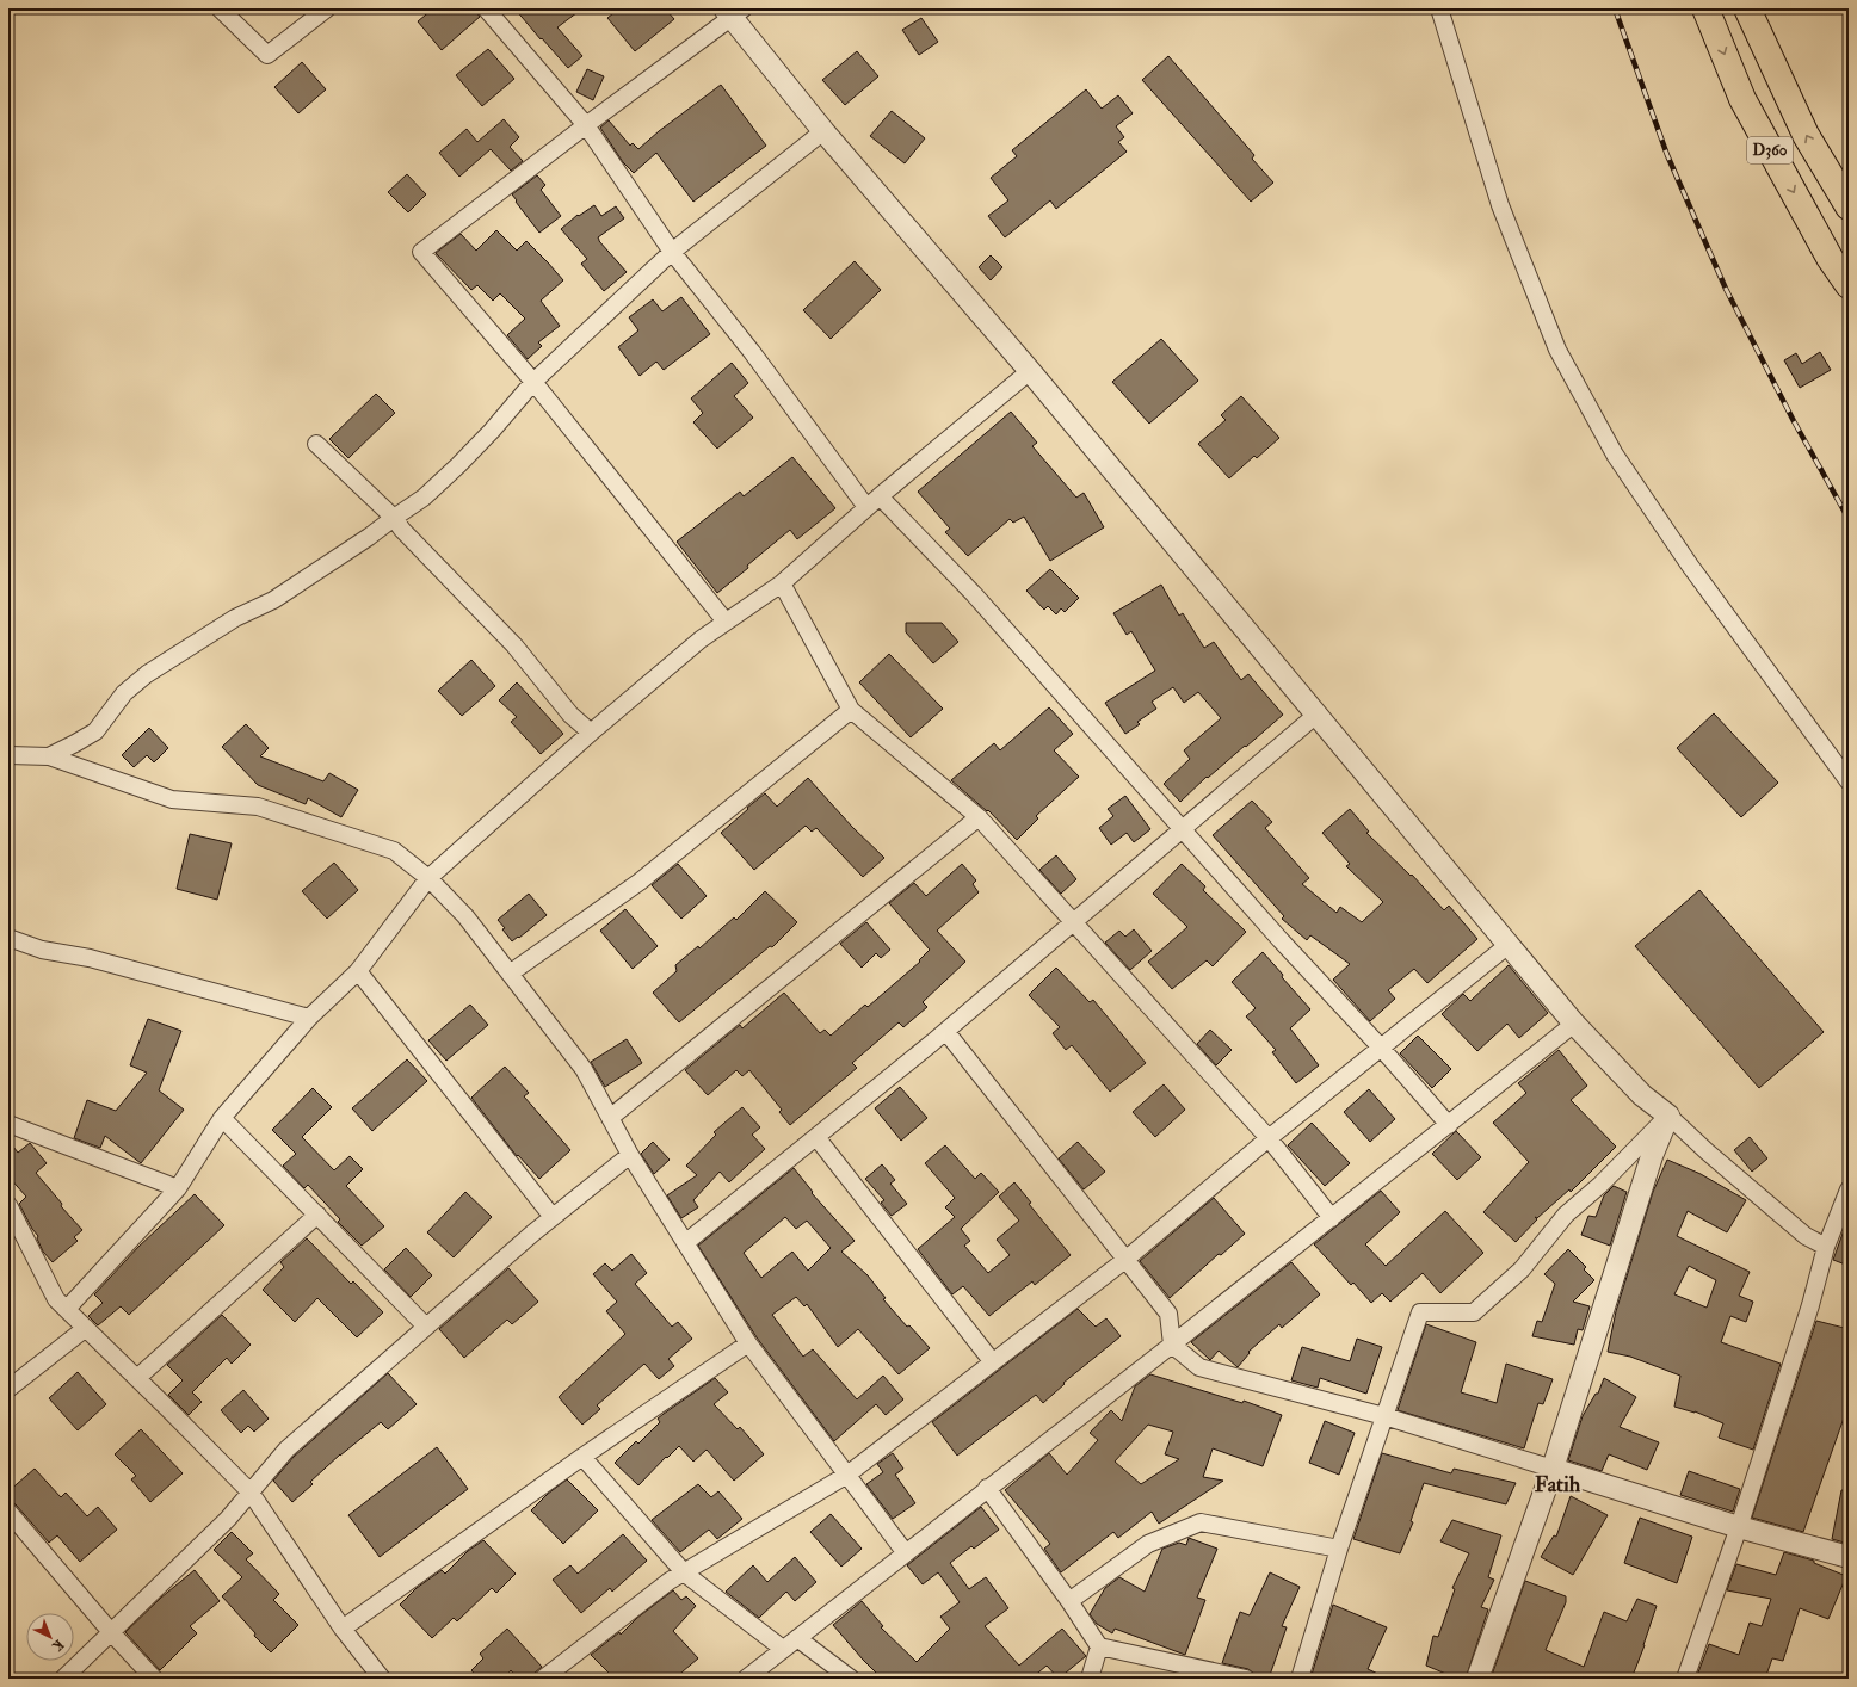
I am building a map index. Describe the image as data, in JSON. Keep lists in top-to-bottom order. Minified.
{"streets":{"highway":["D360"]},"districts":["Fatih"],"north":"bottom right"}
